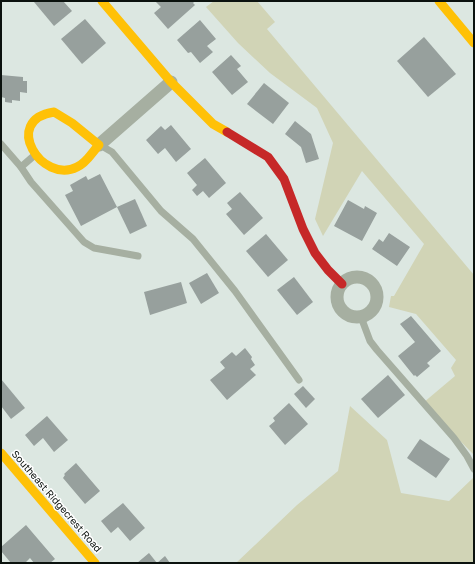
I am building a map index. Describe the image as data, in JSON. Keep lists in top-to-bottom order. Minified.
{"streets":{"street":["Southeast Ridgecrest Road"]}}
